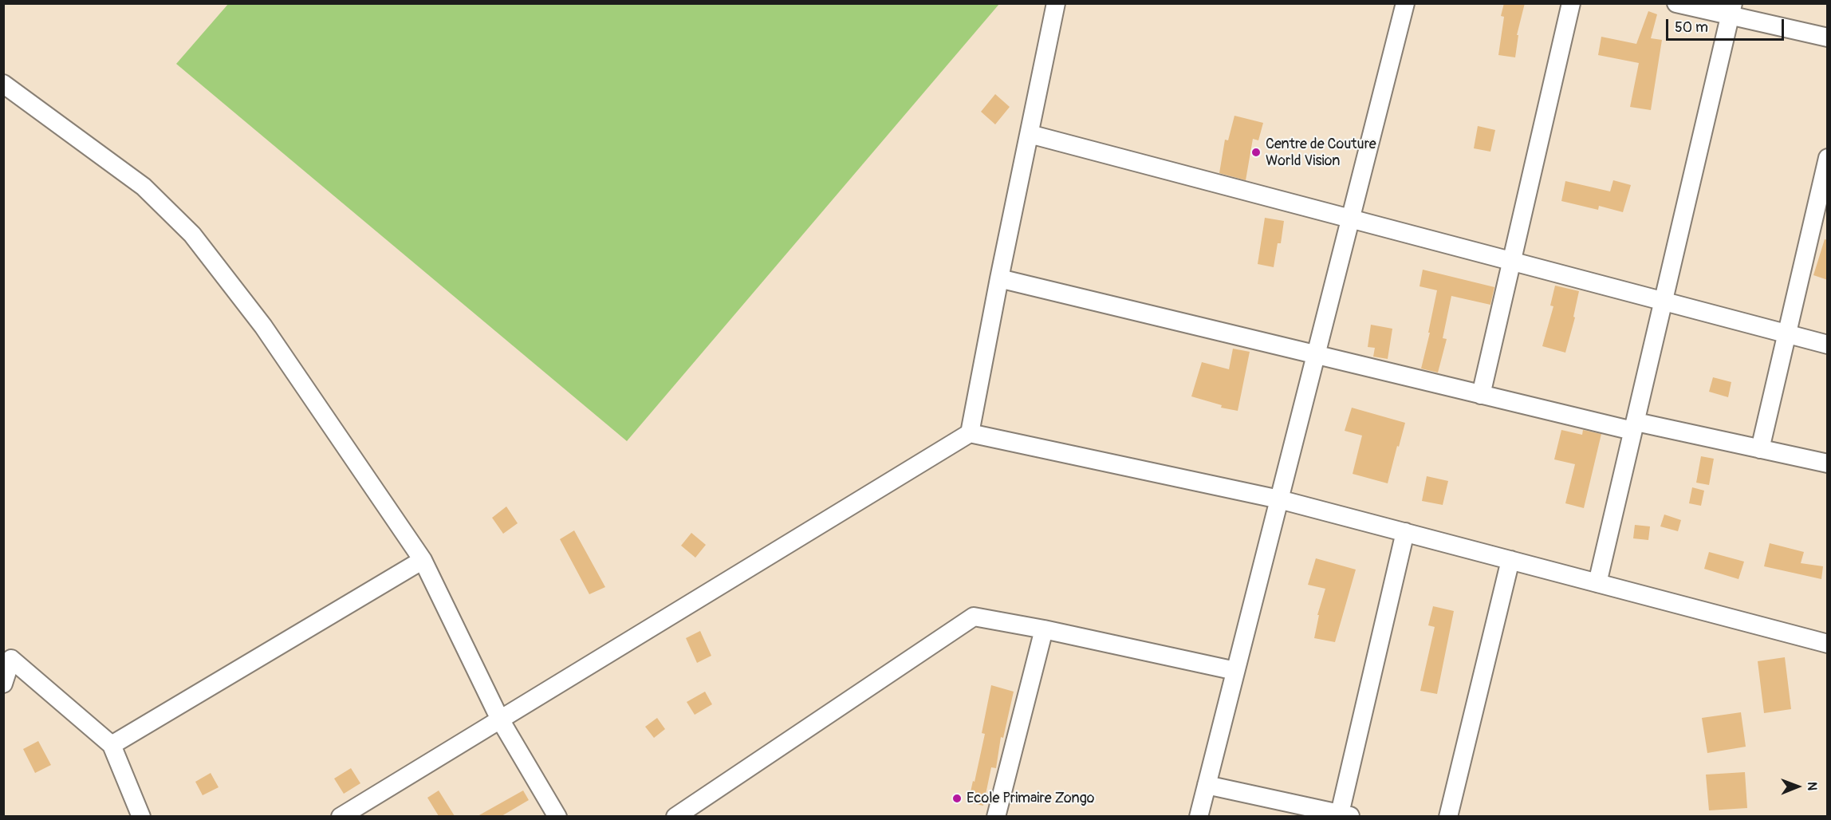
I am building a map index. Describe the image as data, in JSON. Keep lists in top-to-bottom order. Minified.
{"places":["Centre de Couture World Vision","Ecole Primaire Zongo"],"scale_bar":"50 m","north":"right"}
